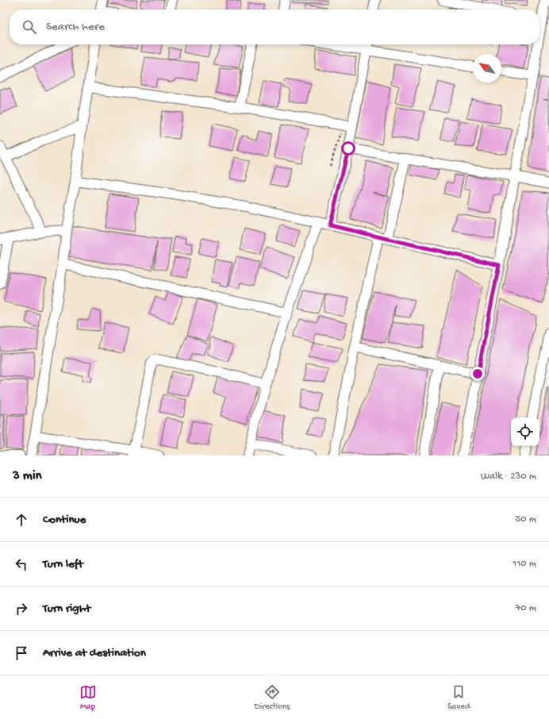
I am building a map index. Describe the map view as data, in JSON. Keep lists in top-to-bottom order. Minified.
{"north":"top left","page":{"search":"Search here","heading":["3 min","Walk · 230 m"],"list":[["Continue","50 m"],["Turn left","110 m"],["Turn right","70 m"],"Arrive at destination"],"nav":["Map","Directions","Saved"]}}
